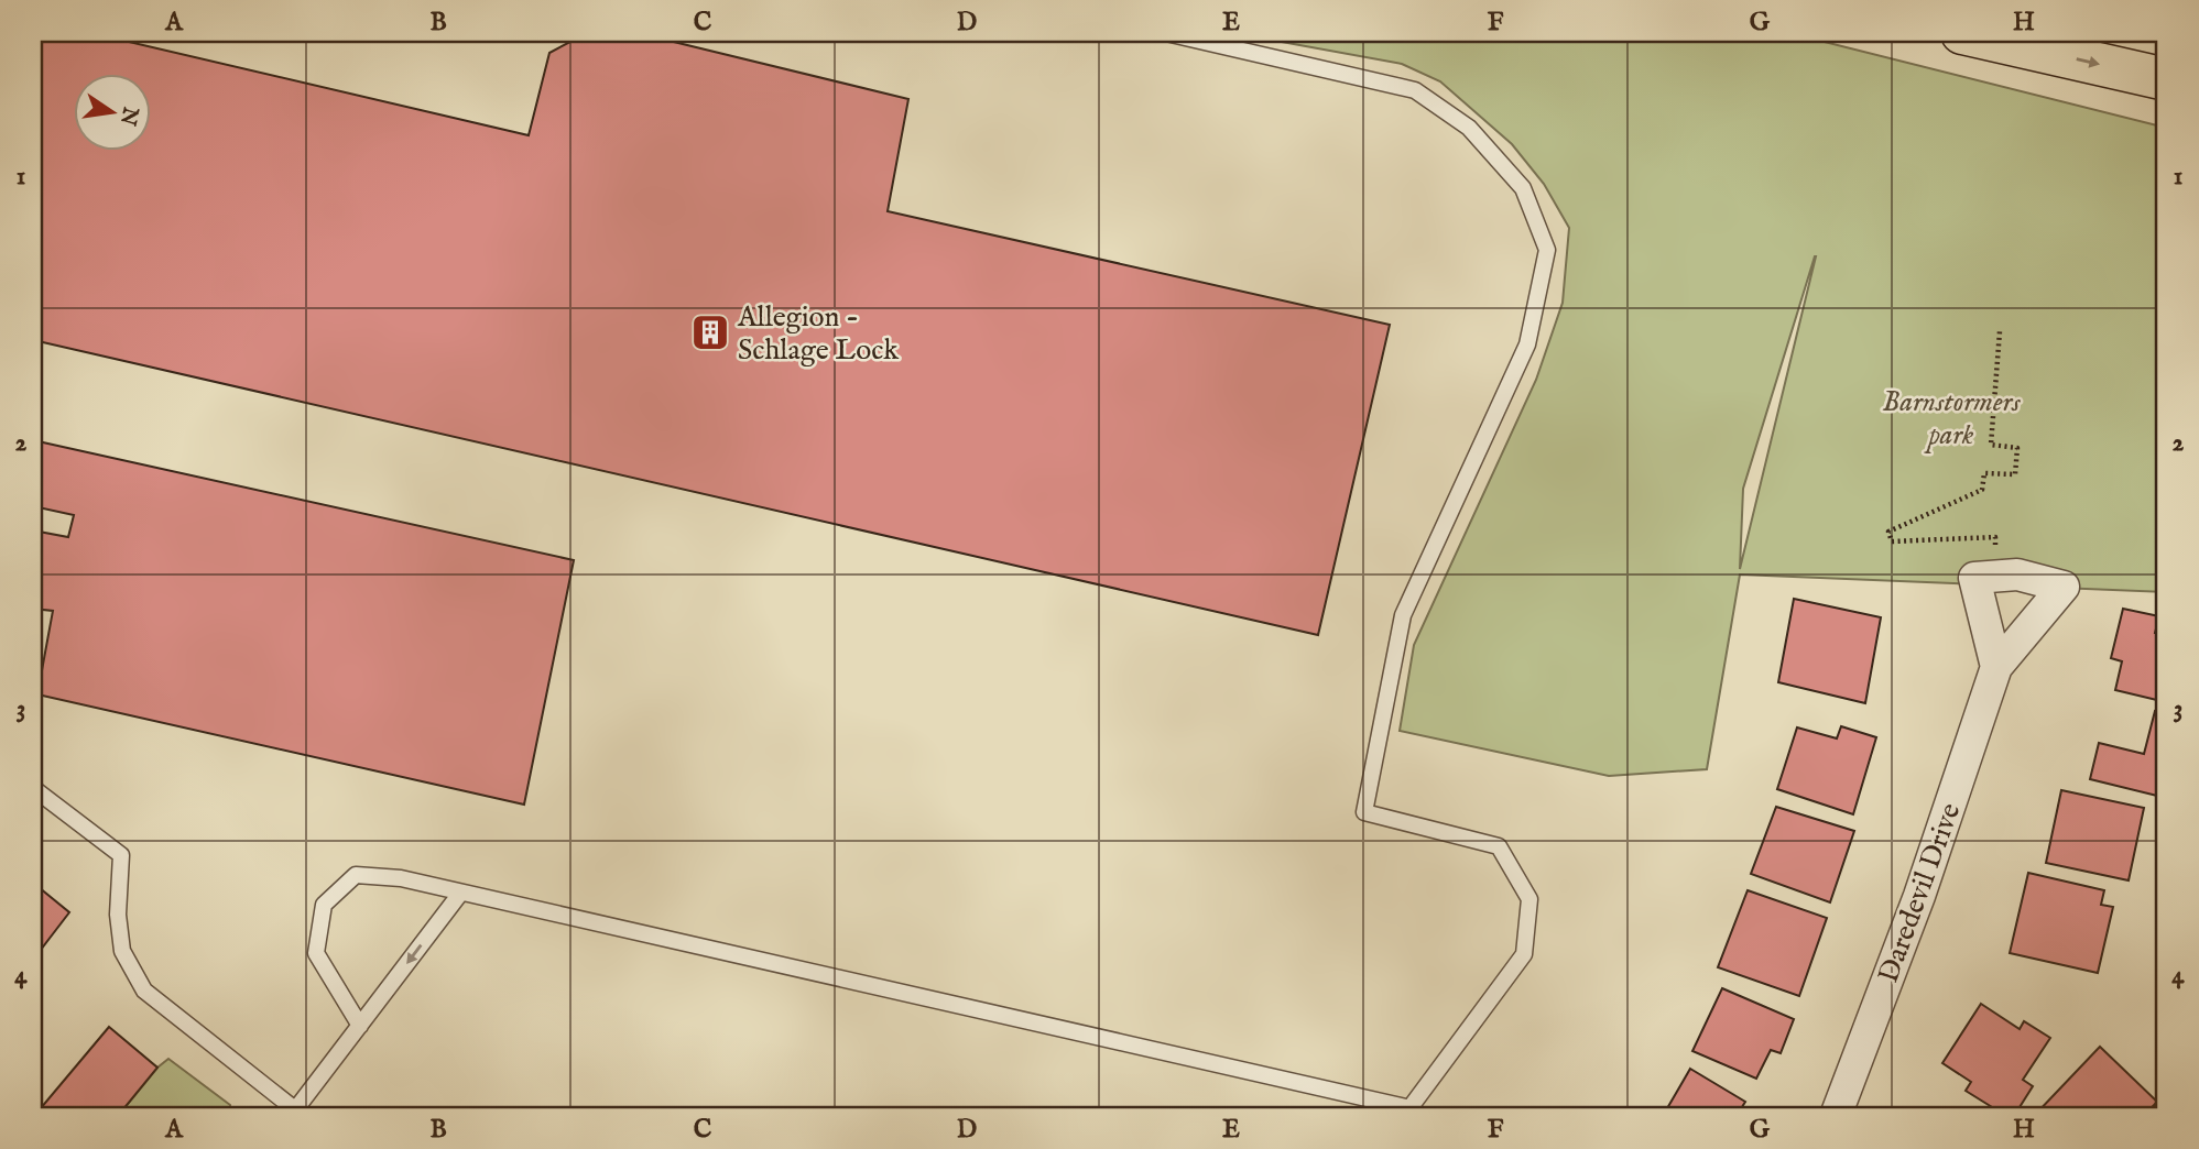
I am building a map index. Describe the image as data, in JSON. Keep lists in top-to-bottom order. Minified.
{"streets":{"street":["Daredevil Drive"]},"parks":["Barnstormers park"],"places":{"building":["Allegion - Schlage Lock"]},"north":"right","grid":{"columns":["A","B","C","D","E","F","G","H"],"rows":["1","2","3","4"]}}
